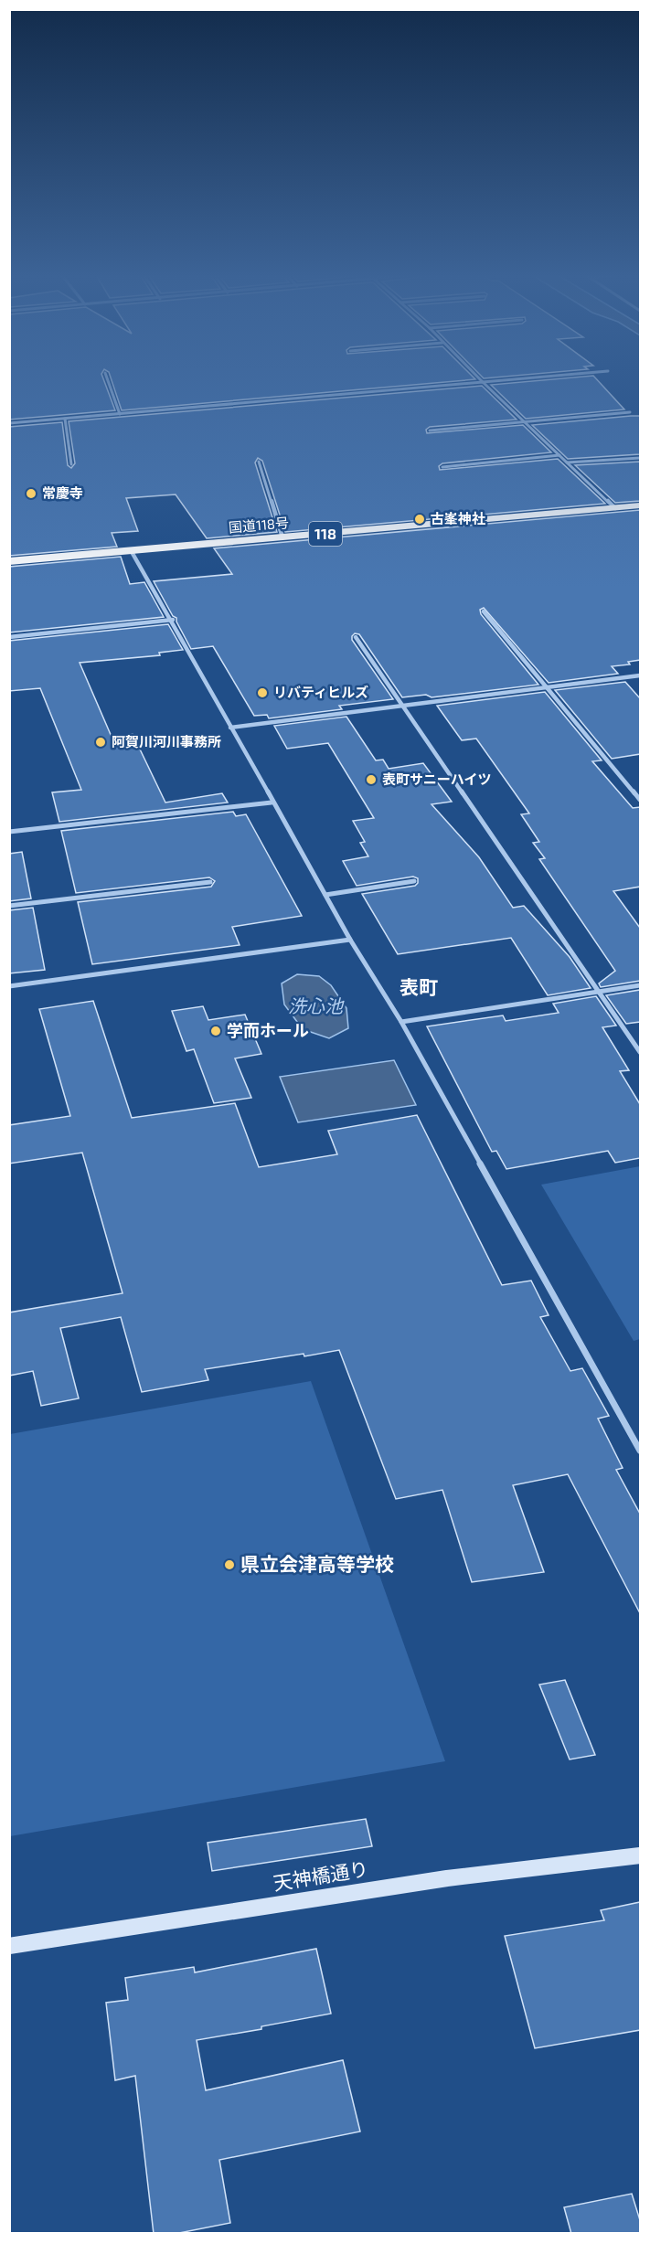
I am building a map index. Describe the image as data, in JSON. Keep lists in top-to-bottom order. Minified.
{"streets":{"highway":["国道118号","118"],"street":["天神橋通り"]},"districts":["表町"],"water":["洗心池"],"places":["常慶寺","古峯神社","リバティヒルズ","阿賀川河川事務所","表町サニーハイツ","学而ホール","県立会津高等学校"]}
